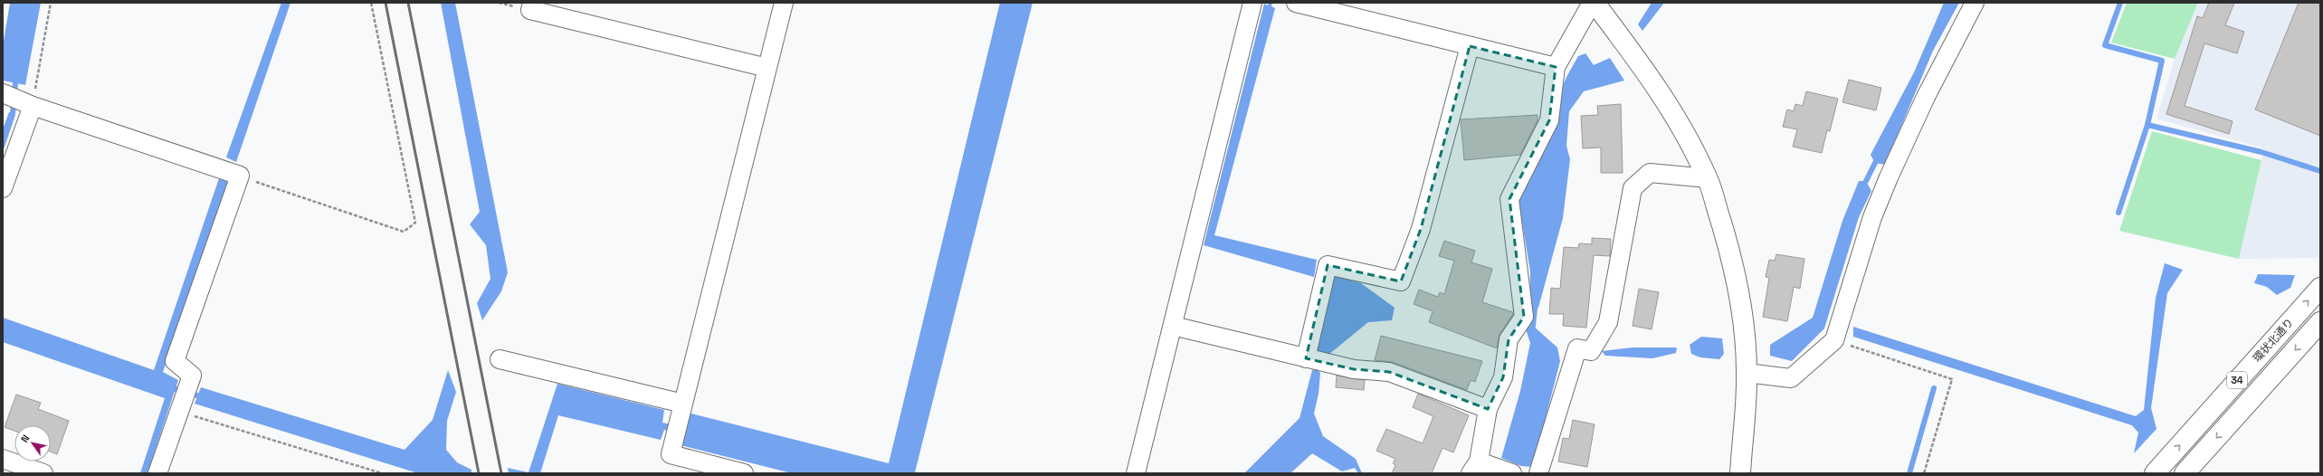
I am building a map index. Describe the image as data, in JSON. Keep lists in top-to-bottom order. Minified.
{"streets":{"main road":["環状北通り","34"]},"north":"top left"}
